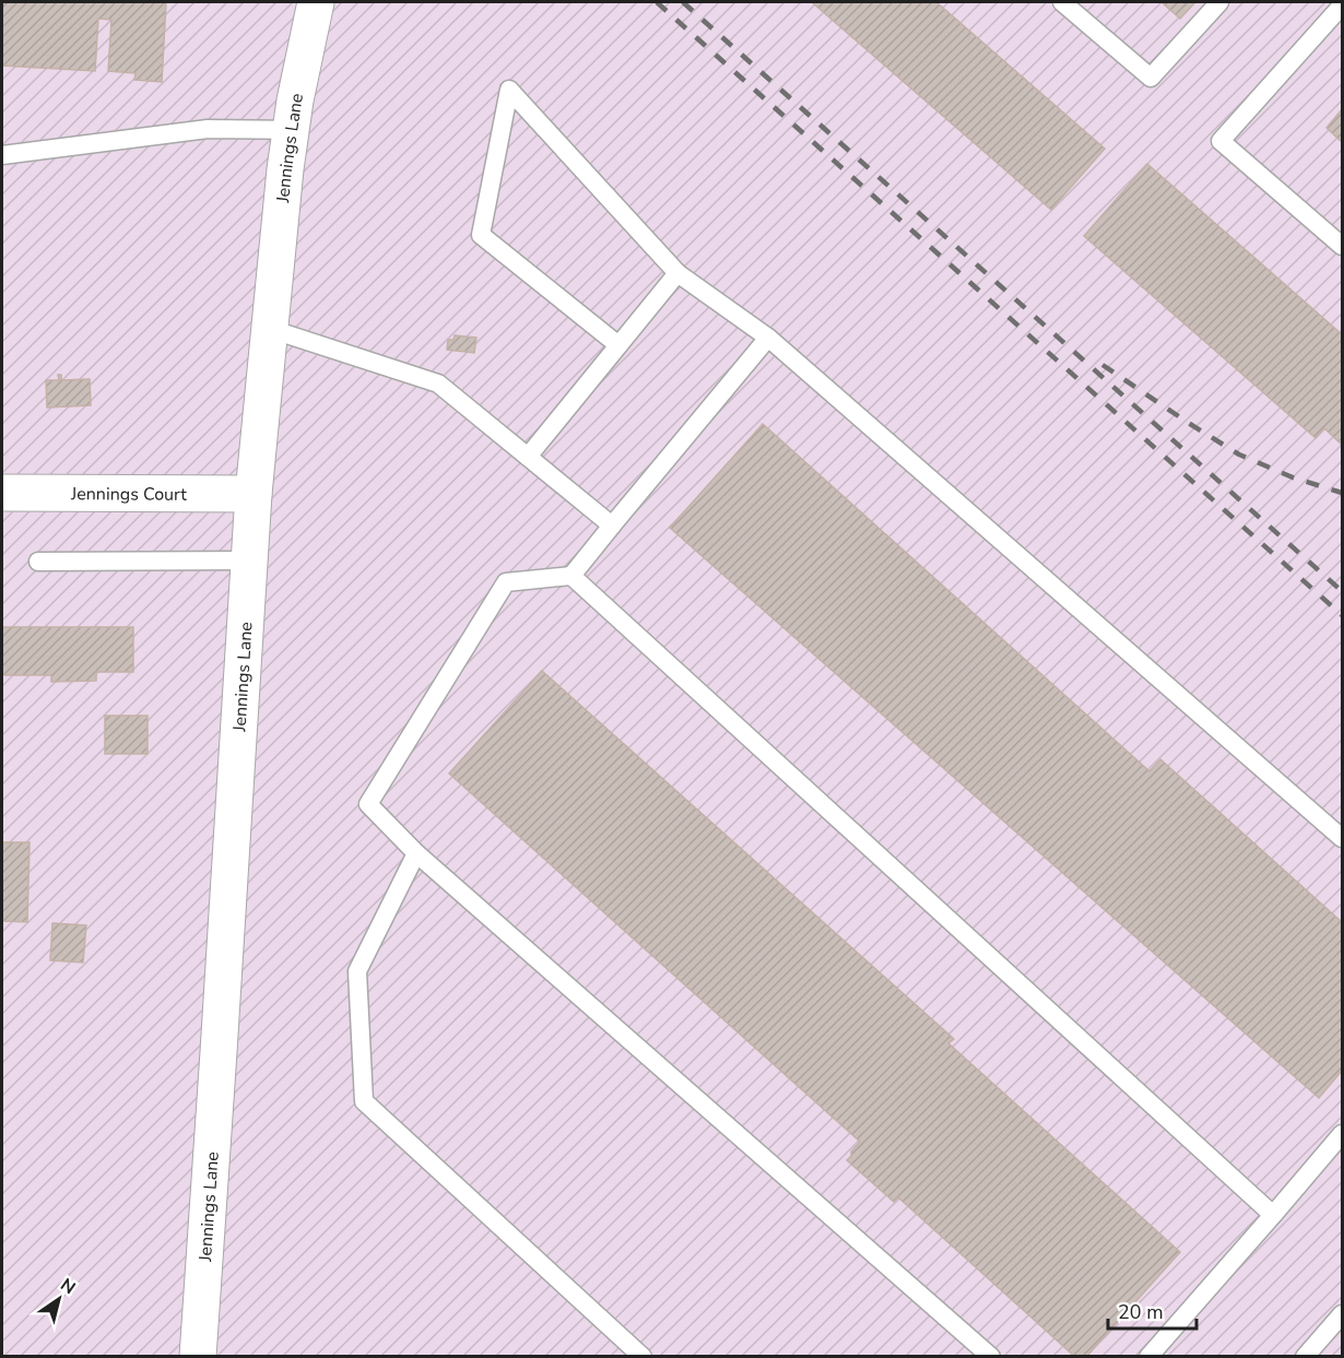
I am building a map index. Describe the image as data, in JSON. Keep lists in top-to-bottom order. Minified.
{"streets":{"street":["Jennings Lane","Jennings Court"]},"crossings":[["Jennings Lane","Jennings Court"]],"scale_bar":"20 m","north":"top right"}
